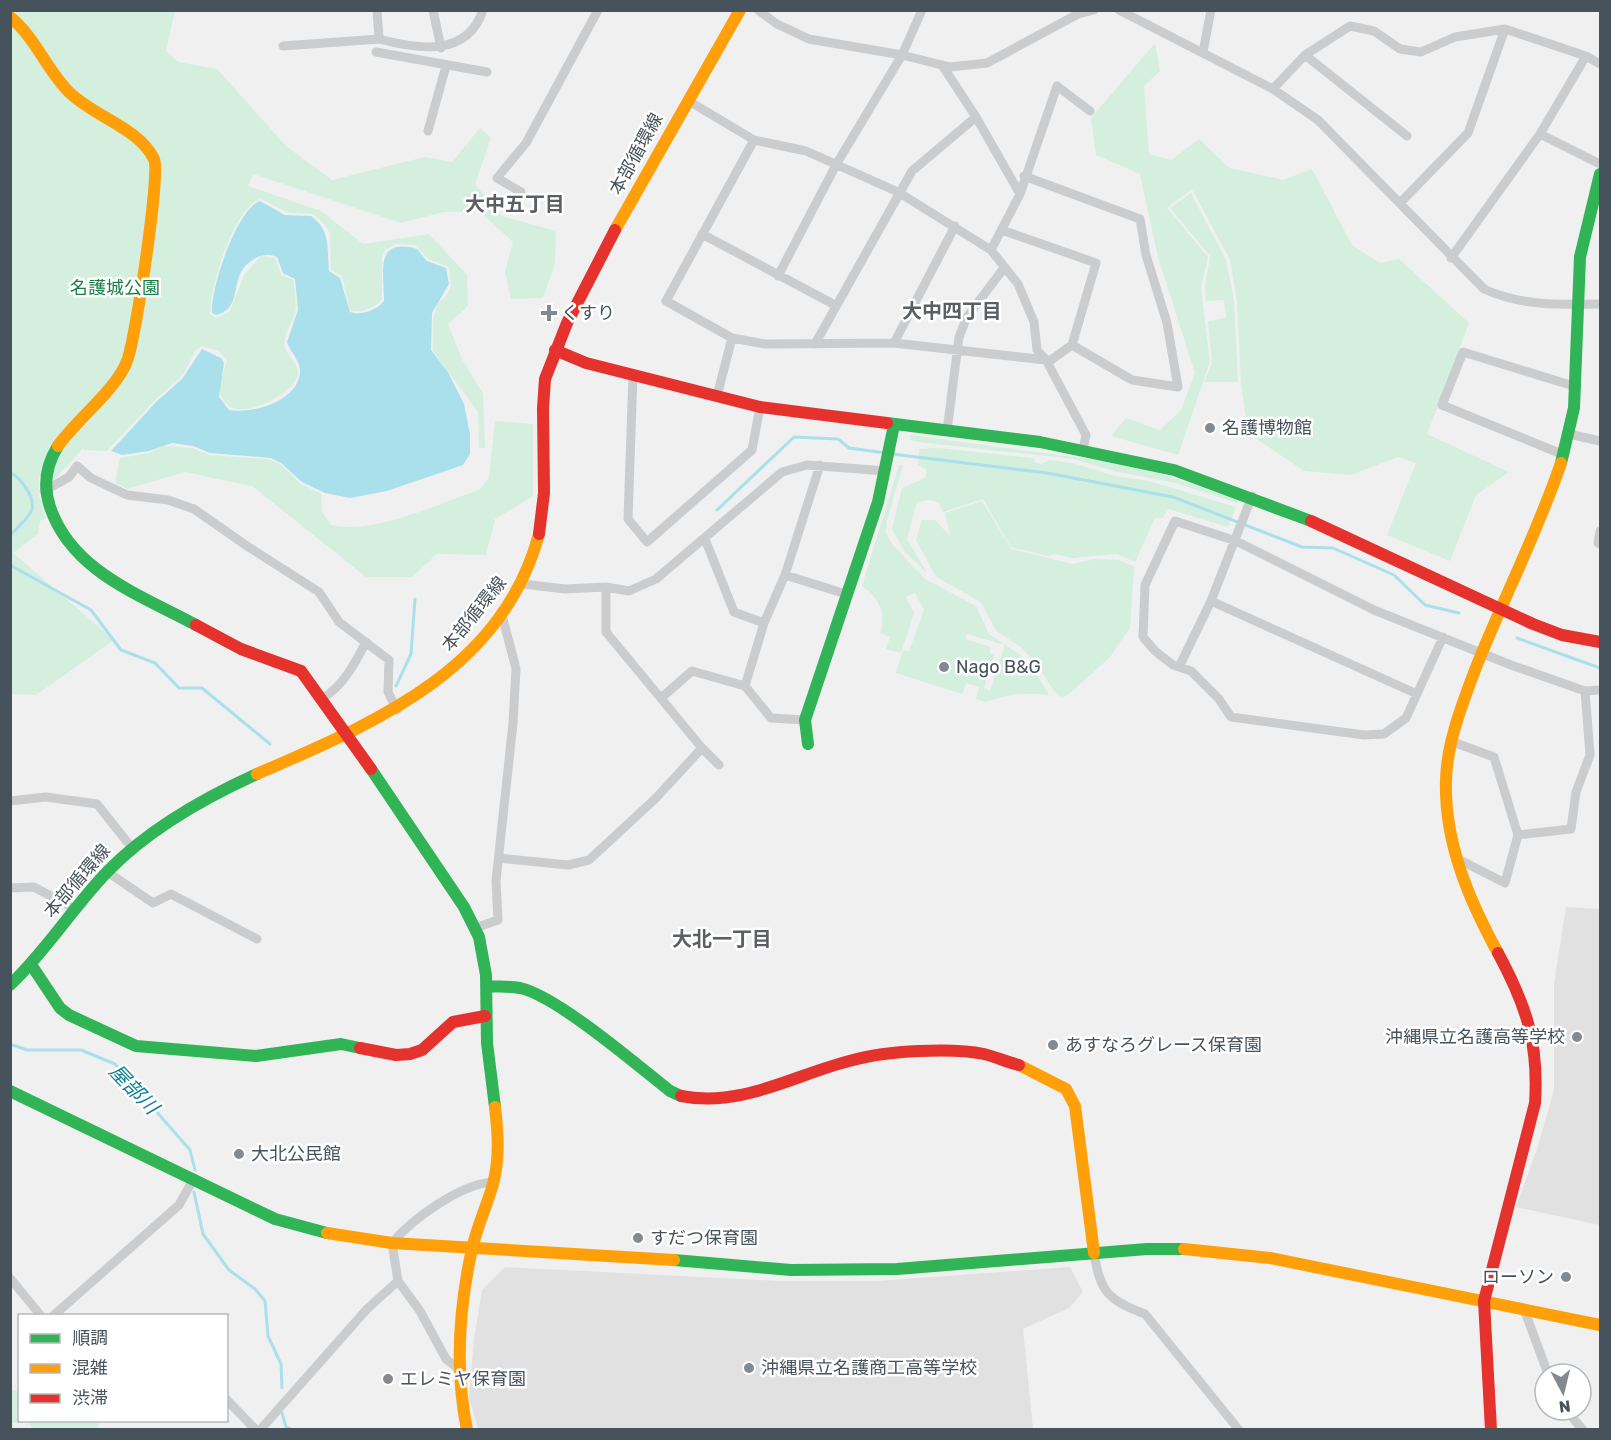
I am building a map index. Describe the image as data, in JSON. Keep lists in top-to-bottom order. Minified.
{"streets":{"street":["本部循環線"]},"districts":["大中五丁目","大中四丁目","大北一丁目"],"water":["屋部川"],"parks":["名護城公園"],"places":{"health":["くすり"],"other":["名護博物館","Nago B&G","沖縄県立名護高等学校","あすなろグレース保育園","大北公民館","すだつ保育園","ローソン","沖縄県立名護商工高等学校","エレミヤ保育園"]},"legend":["順調","混雑","渋滞"],"north":"bottom"}
